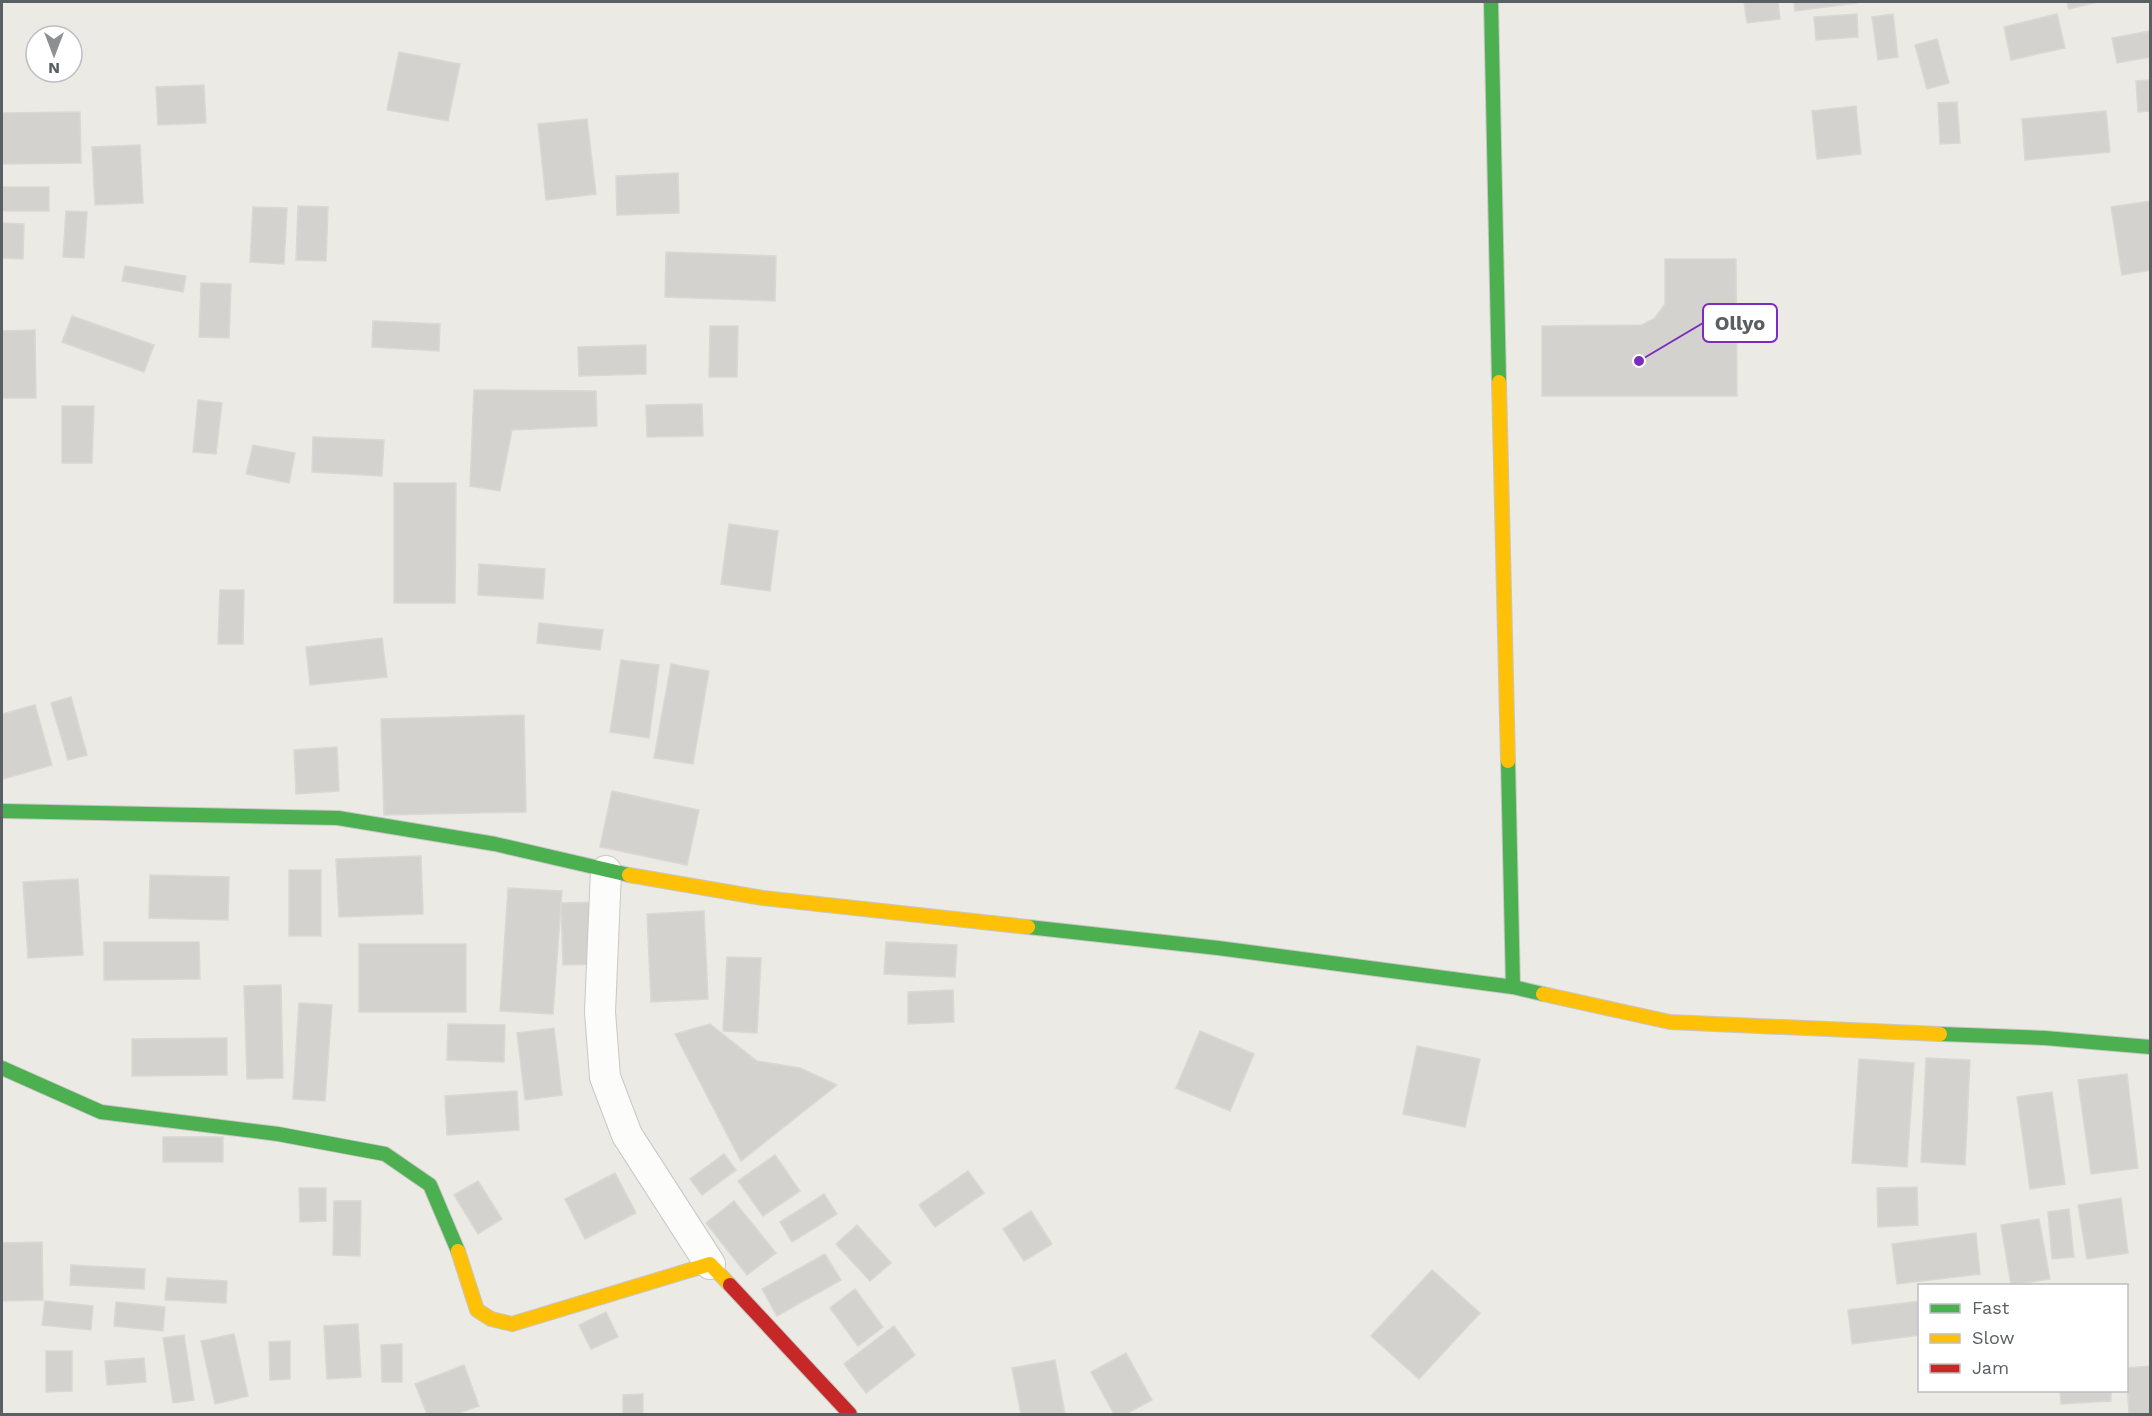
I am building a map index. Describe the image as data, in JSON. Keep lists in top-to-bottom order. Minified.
{"places":["Ollyo"],"legend":["Fast","Slow","Jam"],"north":"bottom"}
